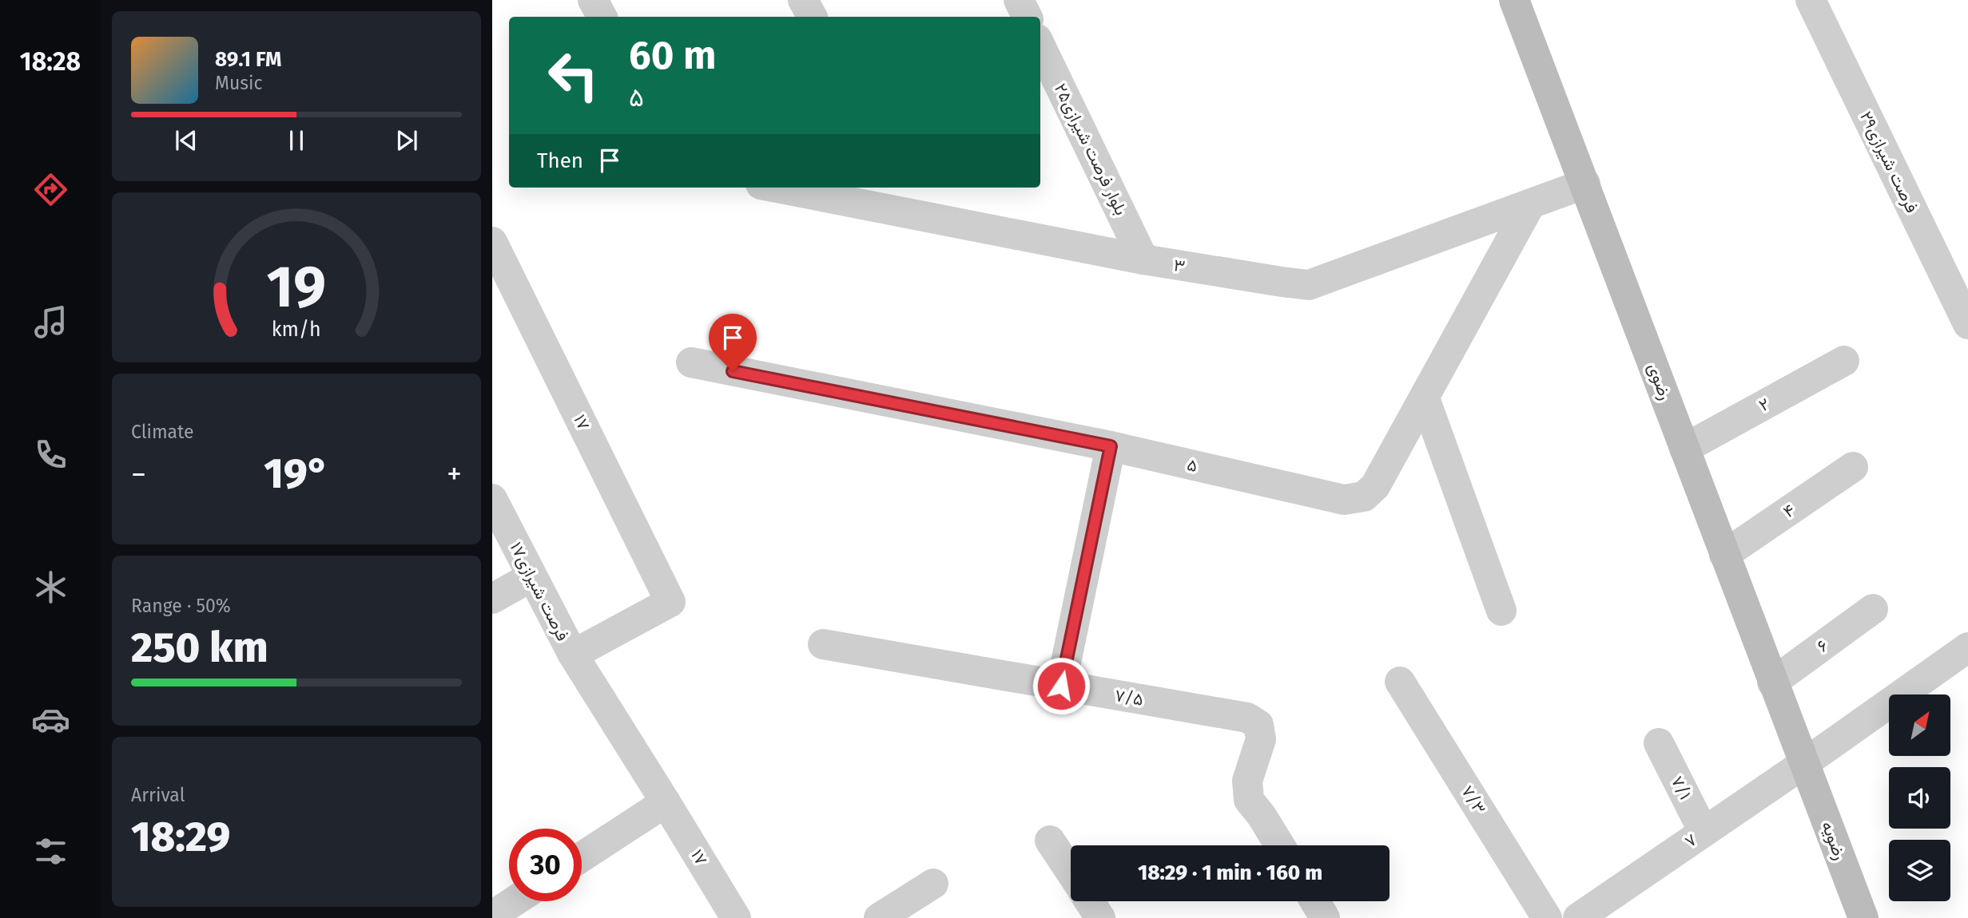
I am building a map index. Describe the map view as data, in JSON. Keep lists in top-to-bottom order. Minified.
{"streets":{"main road":["رضوی","رضویه"],"street":["بلوار فرصت شیرازی۲۵","فرصت شیرازی۲۹","۳","۲","۱۷","۵","۴","۱۷فرصت شیرازی","۶","۷/۵","۷/۱","۷/۳","۷"]},"crossings":[["بلوار فرصت شیرازی۲۵","۳"],["۳","رضوی"],["۳","۵"],["رضوی","۲"],["رضوی","۴"],["رضوی","۶"],["رضوی","۷"],["رضوی","رضویه"],["۱۷","۱۷فرصت شیرازی"],["۷/۱","۷"],["۷","رضویه"]],"north":"top right","page":{"tabs":"18:28","turn":["60 m","۵"],"song":["89.1 FM","Music"],"then":"Then","tile":["Climate",["Range · 50%","250 km"],["Arrival","18:29"]],"heat":["−","19°","+"],"limit":"30","trip":"18:29 · 1 min · 160 m","gauge":["19","km/h"]}}
